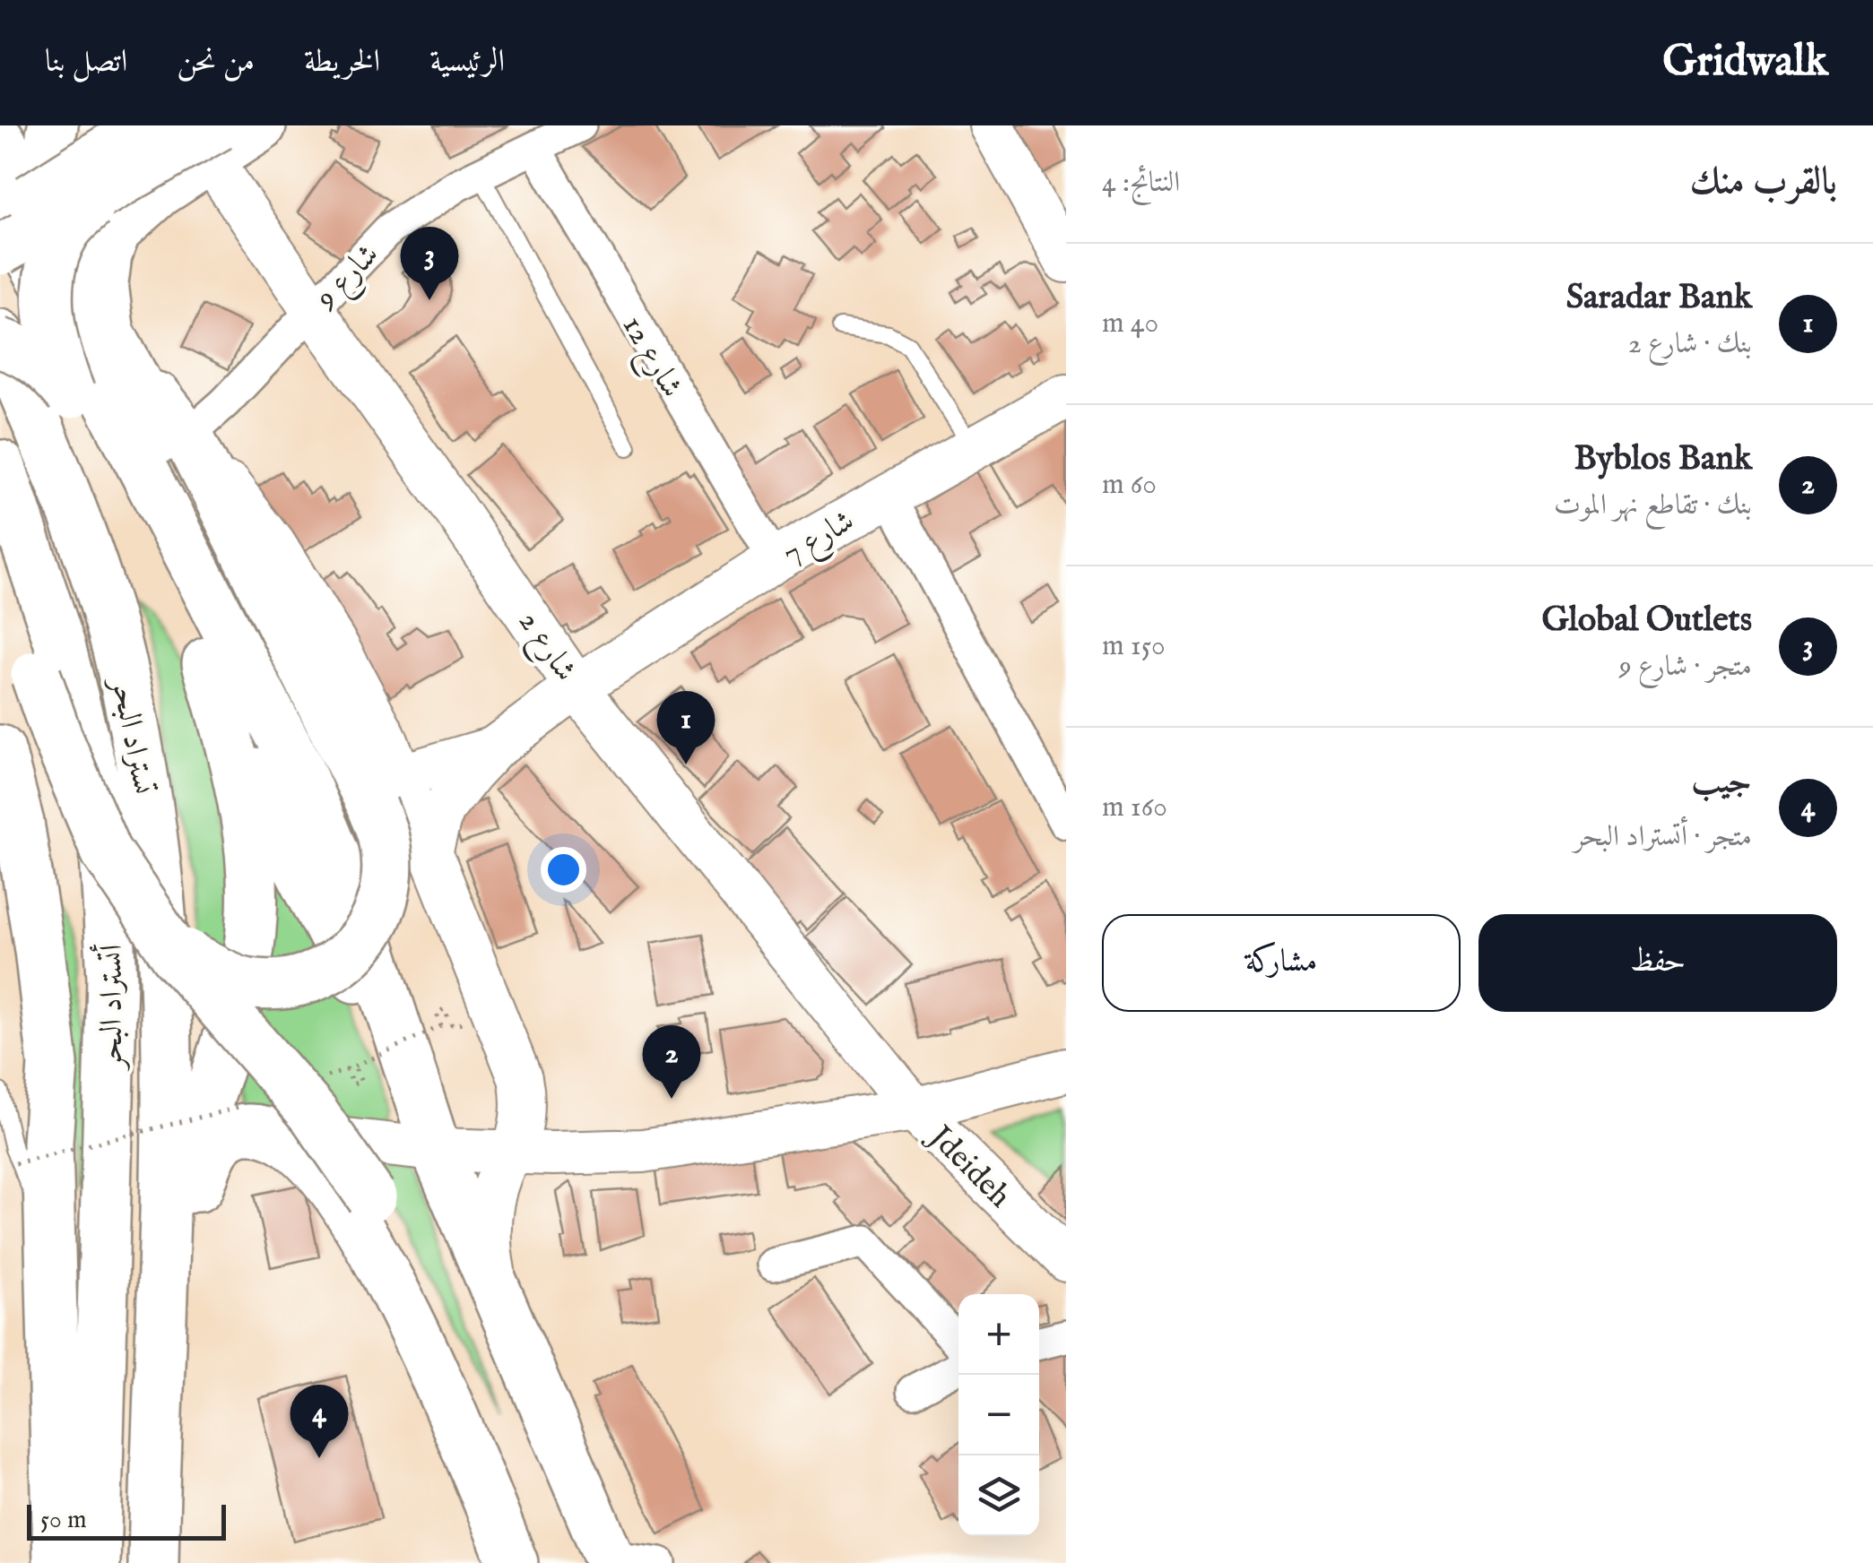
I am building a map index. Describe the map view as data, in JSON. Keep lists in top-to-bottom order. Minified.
{"streets":{"highway":["تستراد البحر","أتستراد البحر"],"street":["شارع 9","شارع 12","شارع 7","شارع 2","Jdeideh"]},"crossings":[["شارع 9","شارع 12"],["شارع 9","شارع 2"],["شارع 12","شارع 7"],["شارع 7","شارع 2"],["شارع 2","Jdeideh"]],"scale_bar":"50 m","page":{"header":"Gridwalk","nav":["الرئيسية","الخريطة","من نحن","اتصل بنا"],"heading":["بالقرب منك","النتائج: 4"],"pins":["3","1","2","4"],"list":[{"mark":"1","name":"Saradar Bank","note":"بنك · شارع 2","value":"40 m"},{"mark":"2","name":"Byblos Bank","note":"بنك · تقاطع نهر الموت","value":"60 m"},{"mark":"3","name":"Global Outlets","note":"متجر · شارع 9","value":"150 m"},{"mark":"4","name":"جيب","note":"متجر · أتستراد البحر","value":"160 m"}],"buttons":["حفظ","مشاركة"],"map_buttons":["+","−"],"scale":"50 m"}}
